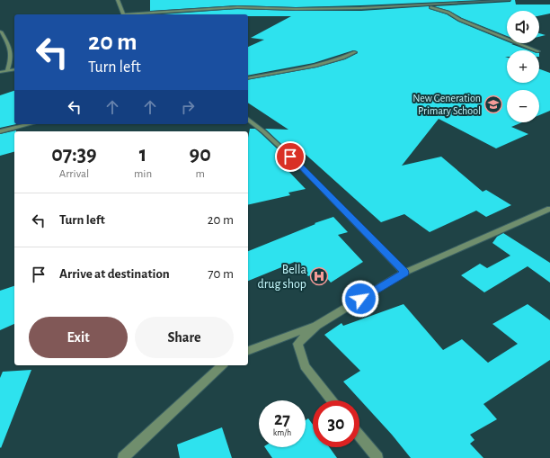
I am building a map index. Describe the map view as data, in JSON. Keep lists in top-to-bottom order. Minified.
{"places":{"school or university":["New Generation Primary School"],"hospital":["Bella drug shop"]},"page":{"map_buttons":["+","−"],"turn":["20 m","Turn left"],"eta":["07:39","Arrival","1","min","90","m"],"list":[{"name":"Turn left","value":"20 m"},{"name":"Arrive at destination","value":"70 m"}],"buttons":["Exit","Share"],"speed":"27 km/h","limit":"30"}}
